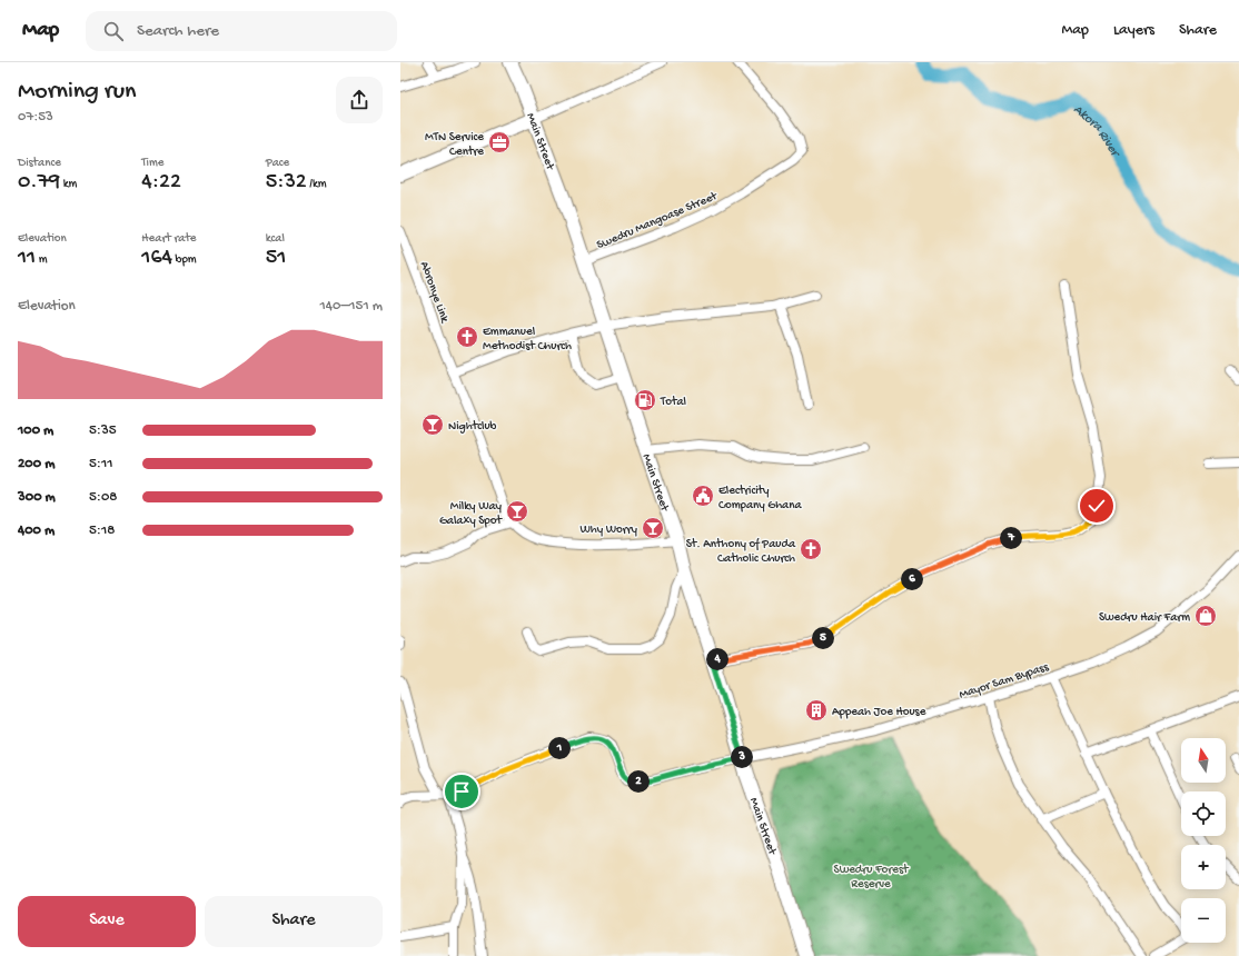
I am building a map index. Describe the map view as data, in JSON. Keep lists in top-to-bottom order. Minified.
{"streets":{"main road":["Main Street"],"street":["Swedru Mangoase Street","Abronye Link","Mayor Sam Bypass"]},"crossings":[["Main Street","Swedru Mangoase Street"],["Main Street","Mayor Sam Bypass"]],"water":["Akora River"],"parks":["Swedru Forest Reserve"],"places":{"office":["MTN Service Centre"],"church":["Emmanuel Methodist Church","St. Anthony of Pauda Catholic Church"],"fuel station":["Total"],"bar":["Nightclub","Milky Way Galaxy Spot","Why Worry"],"public building":["Electricity Company Ghana"],"shop":["Swedru Hair Farm"],"building":["Appeah Joe House"]},"north":"top","page":{"header":"Map","search":"Search here","nav":["Map","Layers","Share"],"heading":["Morning run","07:53"],"stats":[["Distance","0.79 km"],["Time","4:22"],["Pace","5:32 /km"],["Elevation","11 m"],["Heart rate","164 bpm"],["kcal","51"]],"chart":["Elevation","140–151 m"],"list":[{"name":"100 m","note":"5:35"},{"name":"200 m","note":"5:11"},{"name":"300 m","note":"5:08"},{"name":"400 m","note":"5:18"}],"pins":["7","6","5","4","1","3","2"],"map_buttons":["+","−"],"buttons":["Save","Share"]}}
